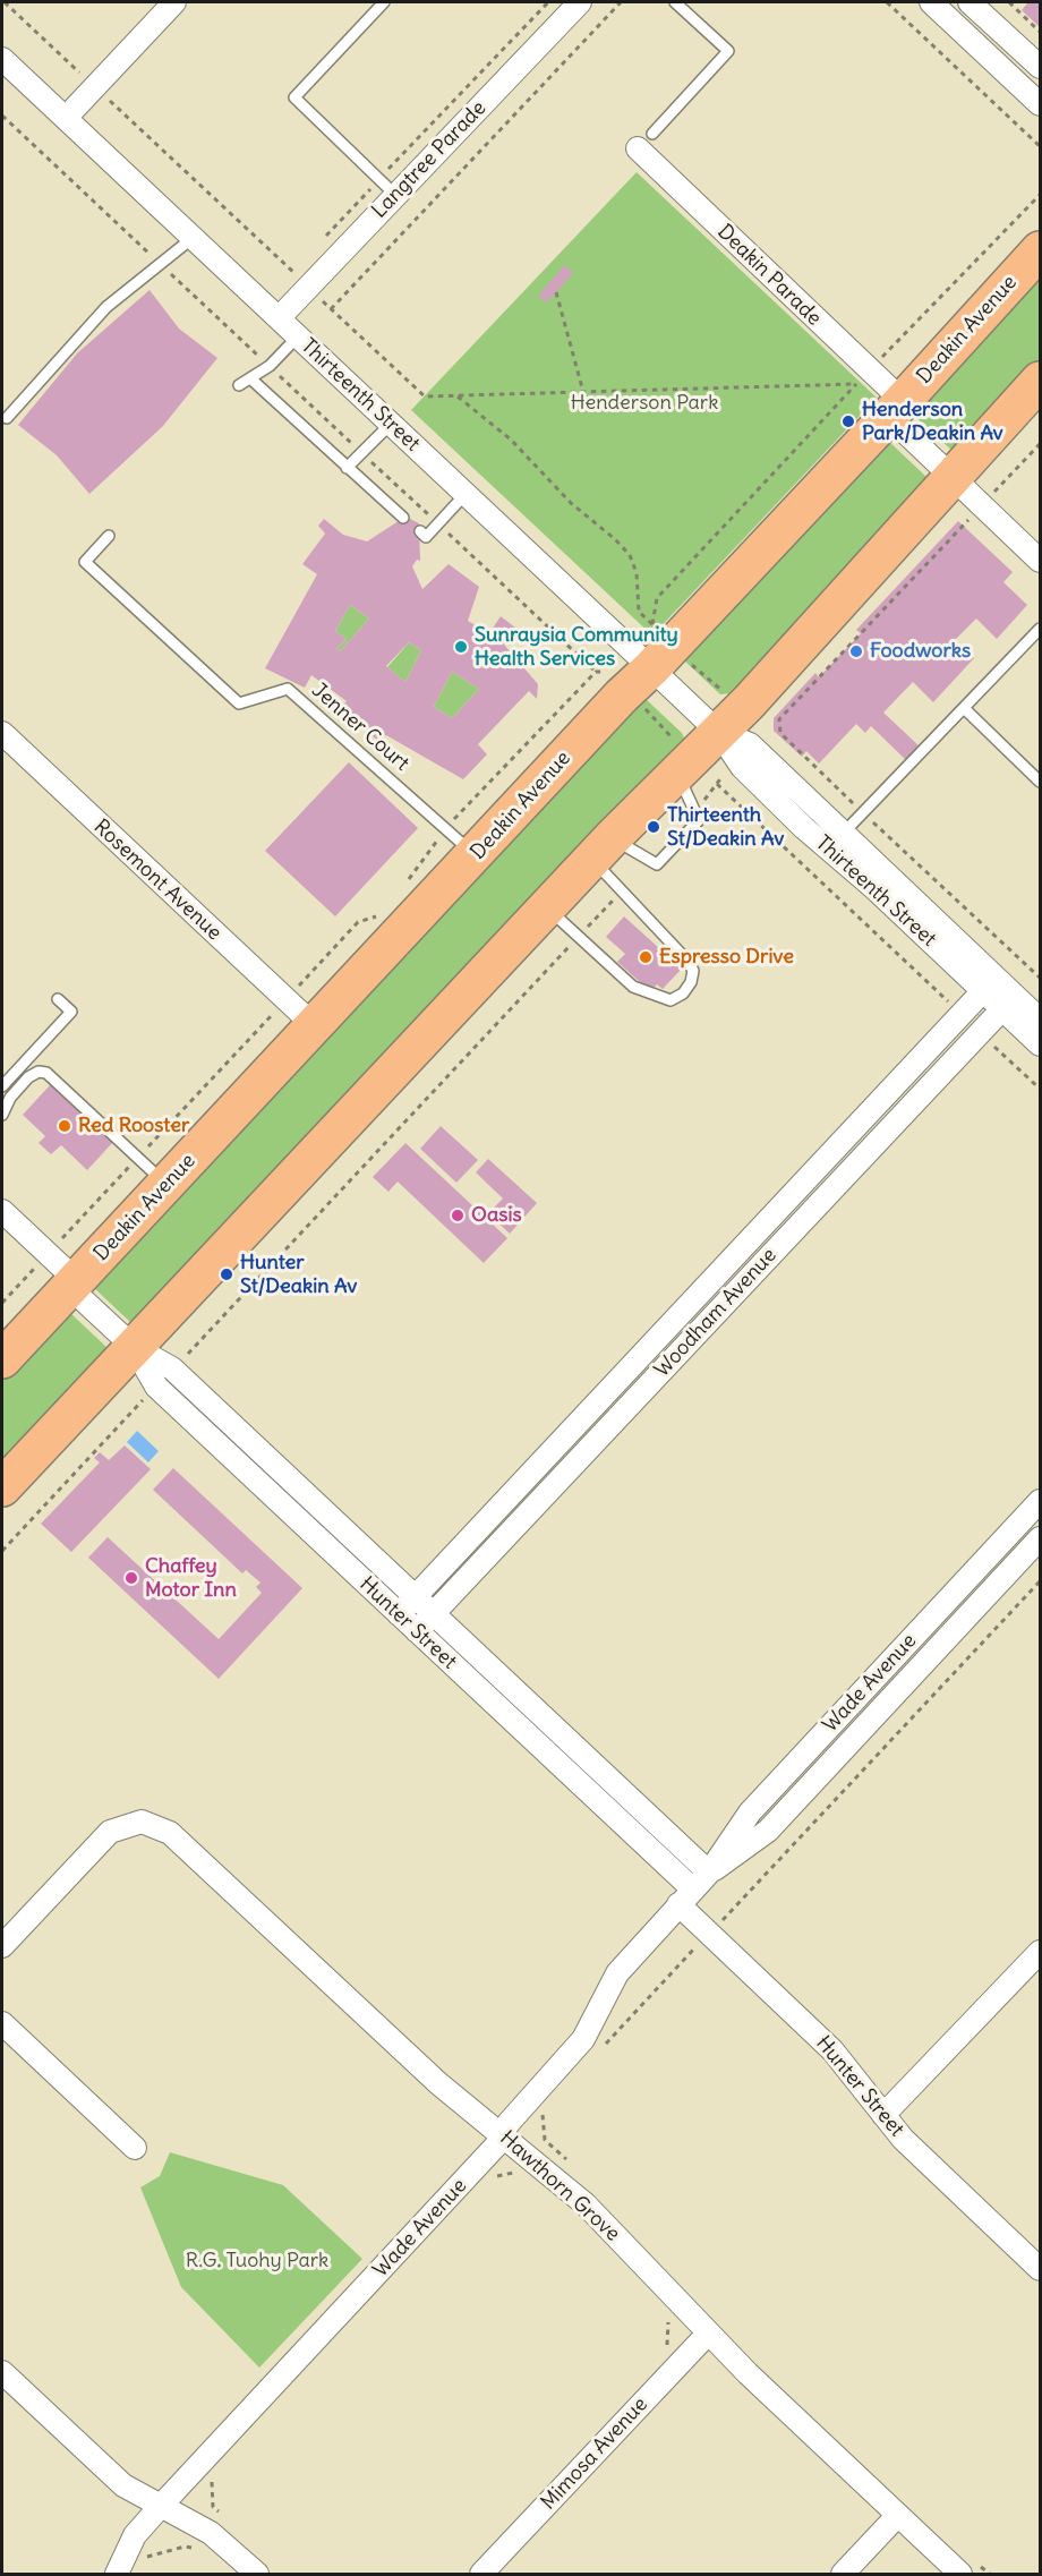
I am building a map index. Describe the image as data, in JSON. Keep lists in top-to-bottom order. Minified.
{"streets":{"highway":["Deakin Avenue"],"street":["Langtree Parade","Deakin Parade","Thirteenth Street","Rosemont Avenue","Woodham Avenue","Hunter Street","Wade Avenue","Hawthorn Grove","Mimosa Avenue"],"lane":["Jenner Court"]},"crossings":[["Langtree Parade","Thirteenth Street"],["Deakin Parade","Deakin Avenue"],["Deakin Avenue","Thirteenth Street"],["Deakin Avenue","Jenner Court"],["Deakin Avenue","Rosemont Avenue"],["Deakin Avenue","Hunter Street"],["Thirteenth Street","Woodham Avenue"],["Woodham Avenue","Hunter Street"],["Hunter Street","Wade Avenue"],["Wade Avenue","Hawthorn Grove"],["Hawthorn Grove","Mimosa Avenue"]],"parks":["Henderson Park","R.G. Tuohy Park"],"places":["Henderson Park/Deakin Av","Sunraysia Community Health Services","Foodworks","Thirteenth St/Deakin Av","Espresso Drive","Red Rooster","Oasis","Hunter St/Deakin Av","Chaffey Motor Inn"]}
